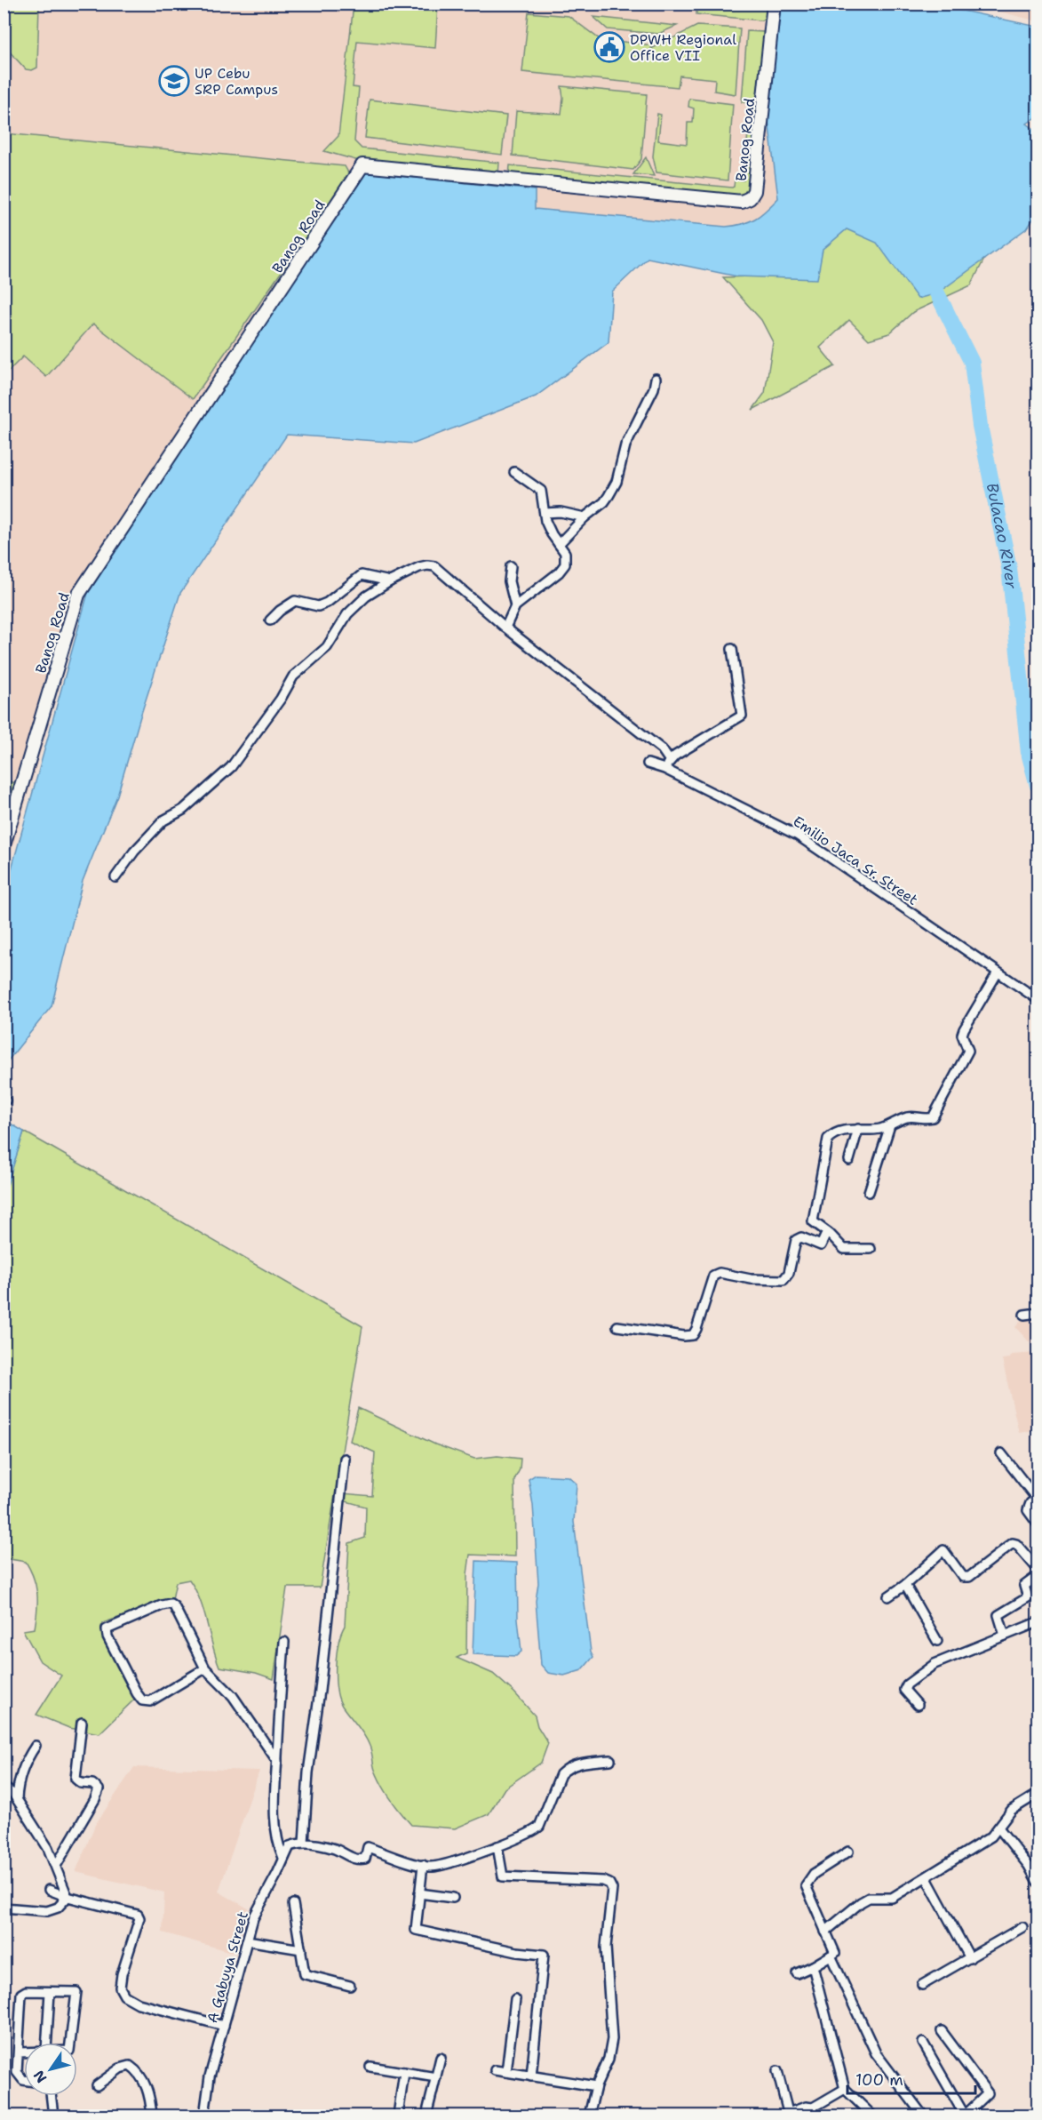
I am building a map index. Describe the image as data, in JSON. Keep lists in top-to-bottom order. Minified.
{"streets":{"street":["Banog Road","Emilio Jaca Sr. Street","A Gabuya Street"]},"water":["Bulacao River"],"places":{"public building":["DPWH Regional Office VII"],"school or university":["UP Cebu SRP Campus"]},"scale_bar":"100 m","north":"bottom left"}
